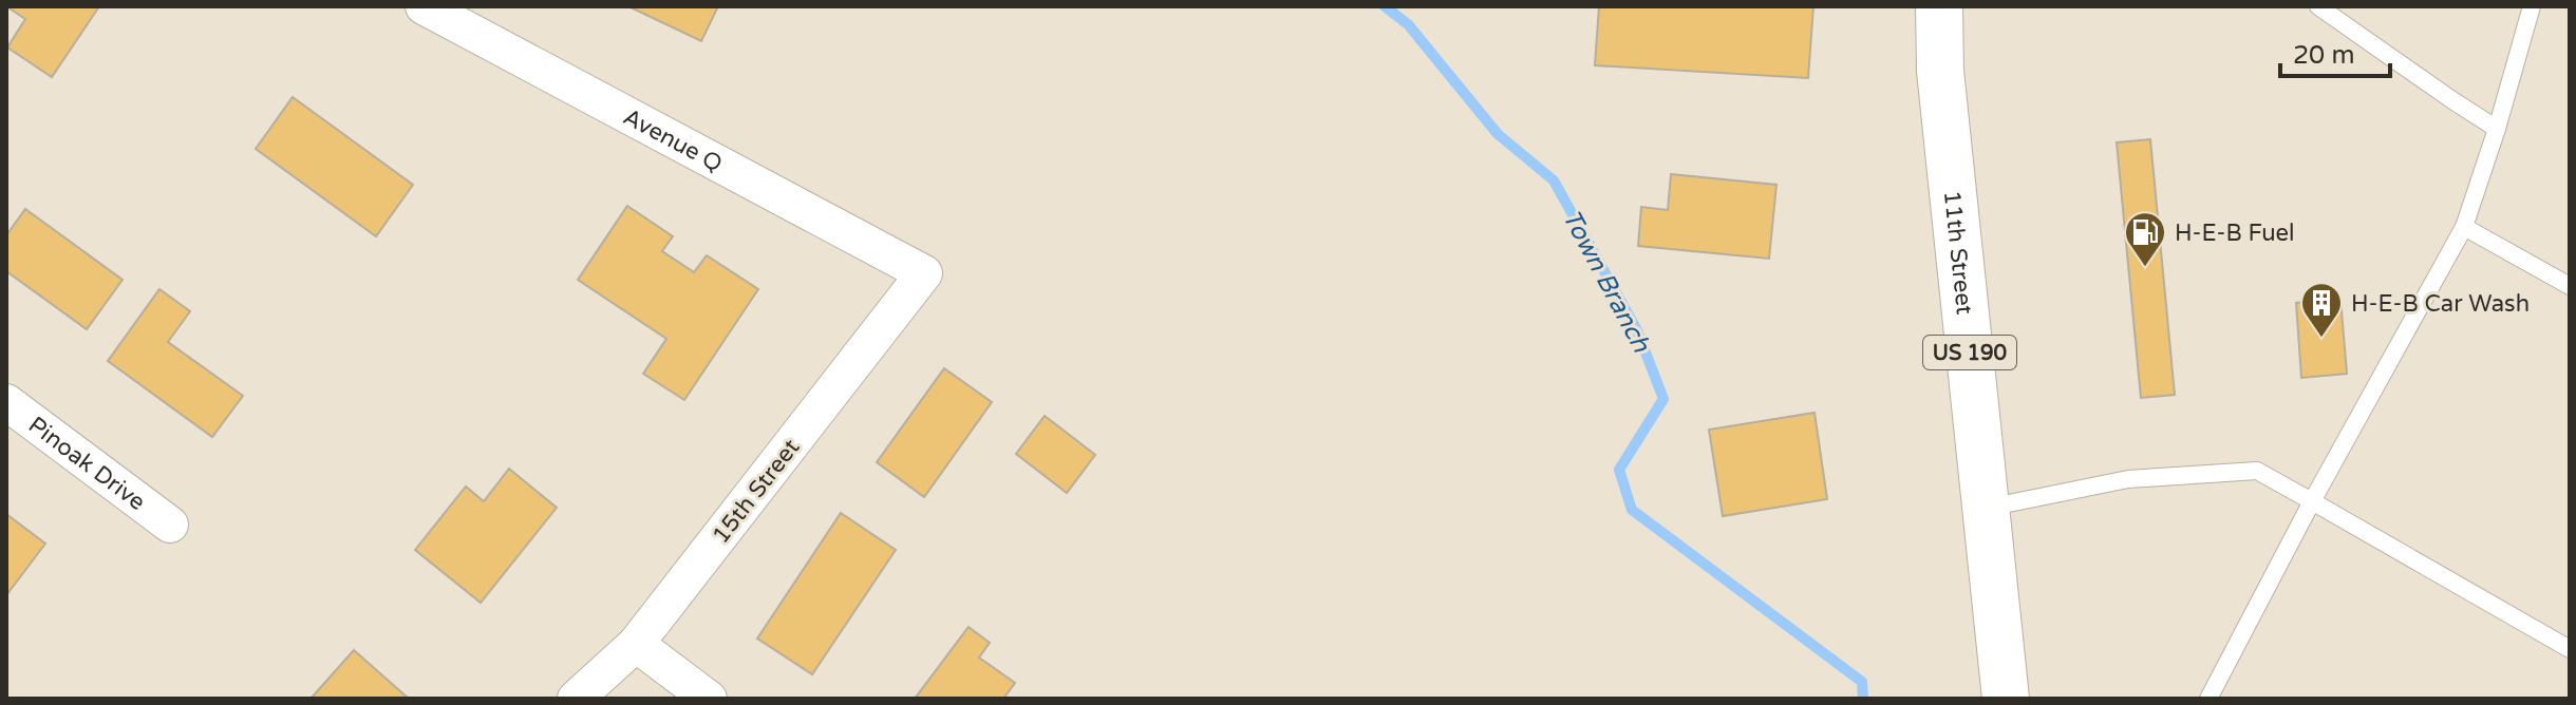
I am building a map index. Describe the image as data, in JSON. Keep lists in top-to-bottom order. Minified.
{"streets":{"main road":["11th Street","US 190"],"street":["Avenue Q","Pinoak Drive","15th Street"]},"crossings":[["Avenue Q","15th Street"]],"water":["Town Branch"],"places":{"fuel station":["H-E-B Fuel"],"building":["H-E-B Car Wash"]},"scale_bar":"20 m"}
